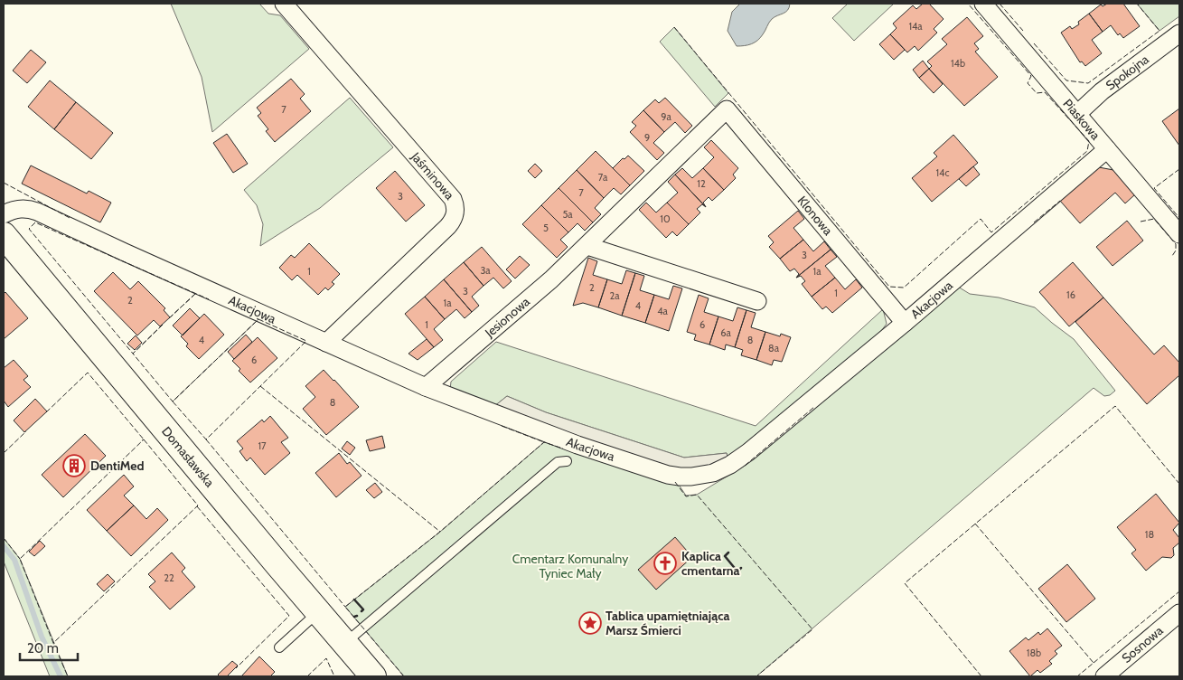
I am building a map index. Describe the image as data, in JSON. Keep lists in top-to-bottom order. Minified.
{"streets":{"street":["Spokojna","Piaskowa","Jaśminowa","Klonowa","Akacjowa","Jesionowa","Domasławska","Sosnowa"]},"crossings":[["Spokojna","Piaskowa"],["Piaskowa","Akacjowa"],["Jaśminowa","Akacjowa"],["Klonowa","Akacjowa"],["Klonowa","Jesionowa"],["Akacjowa","Jesionowa"]],"parks":["Cmentarz Komunalny Tyniec Mały"],"places":{"building":["DentiMed"],"church":["Kaplica cmentarna"],"place":["Tablica upamiętniająca Marsz Śmierci"]},"house_numbers":["14a","14b","7","9a","9","14c","7a","12","7","3","5a","10","5","3","3a","1","1a","2","3","1","16","2a","2","1a","4","4a","1","6","6a","4","8","8a","6","8","17","18","22","18b"],"scale_bar":"20 m"}
